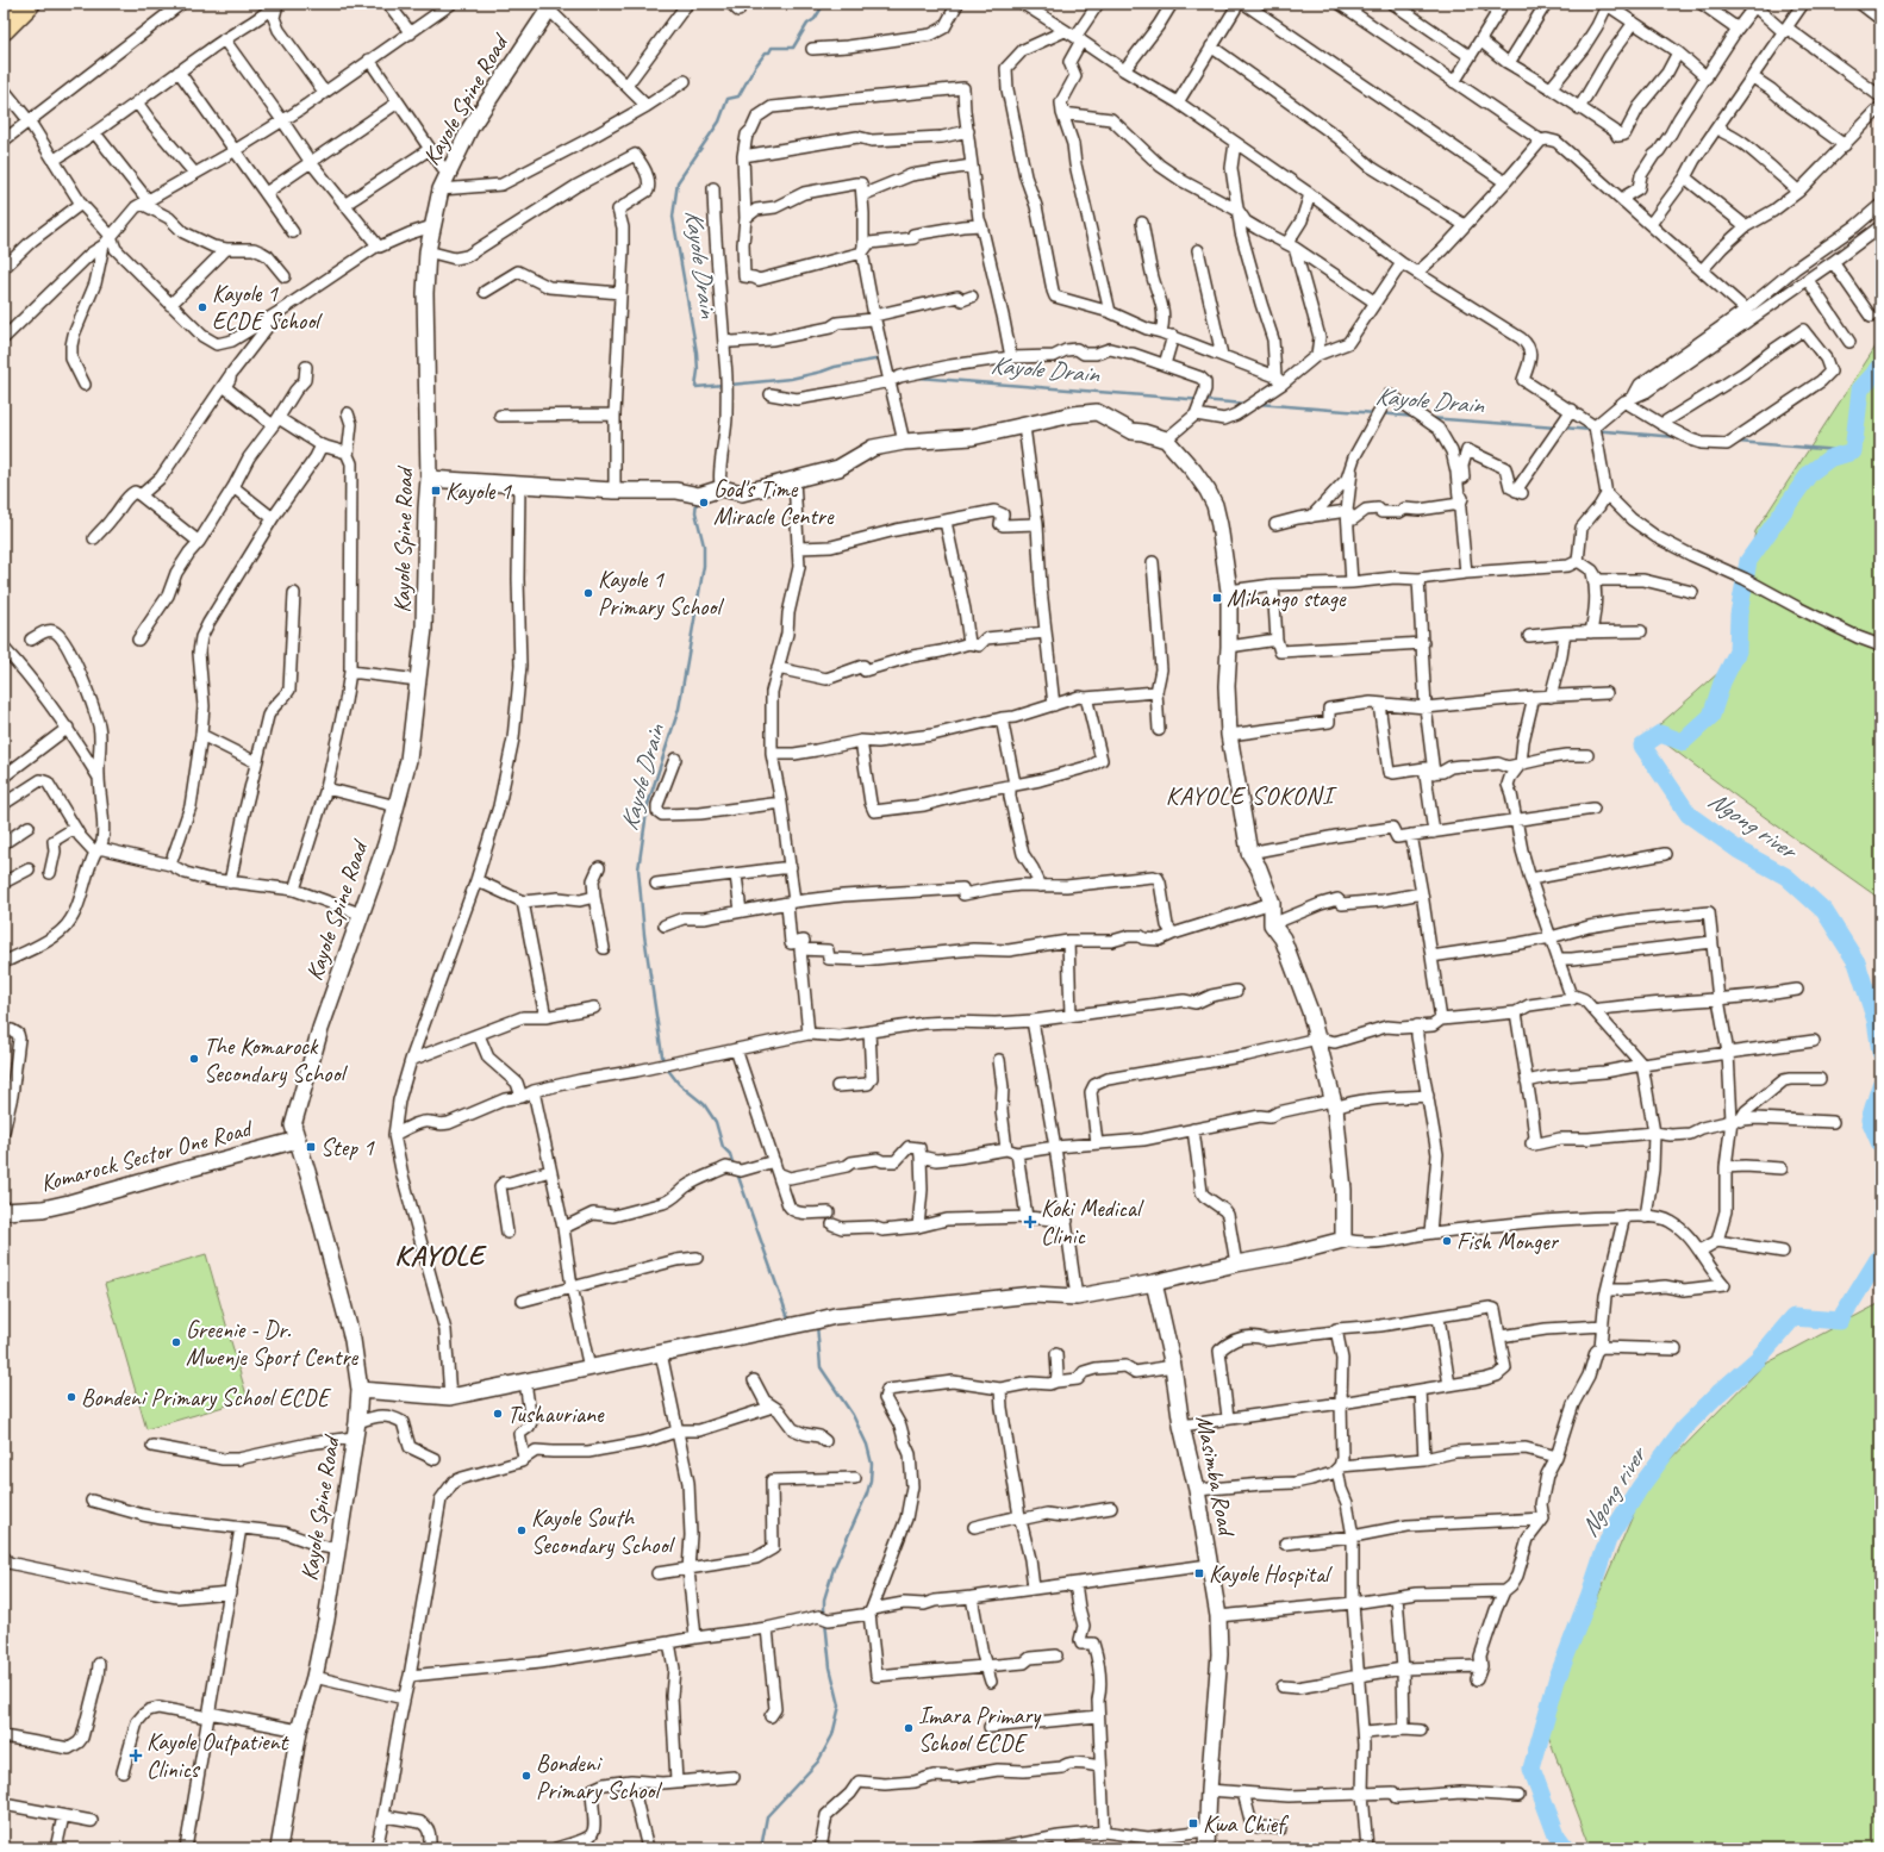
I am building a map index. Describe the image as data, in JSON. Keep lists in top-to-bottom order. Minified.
{"streets":{"street":["Kayole Spine Road","Komarock Sector One Road","Masimba Road"]},"crossings":[["Kayole Spine Road","Komarock Sector One Road"]],"districts":["KAYOLE SOKONI","KAYOLE"],"water":["Kayole Drain","Ngong river"],"places":{"other":["Kayole 1 ECDE School","God's Time Miracle Centre","Kayole 1 Primary School","The Komarock Secondary School","Fish Monger","Greenie - Dr. Mwenje Sport Centre","Bondeni Primary School ECDE","Tushauriane","Kayole South Secondary School","Imara Primary School ECDE","Bondeni Primary School"],"transit":["Kayole 1","Mihango stage","Step 1","Kayole Hospital","Kwa Chief"],"health":["Koki Medical Clinic","Kayole Outpatient Clinics"]}}
